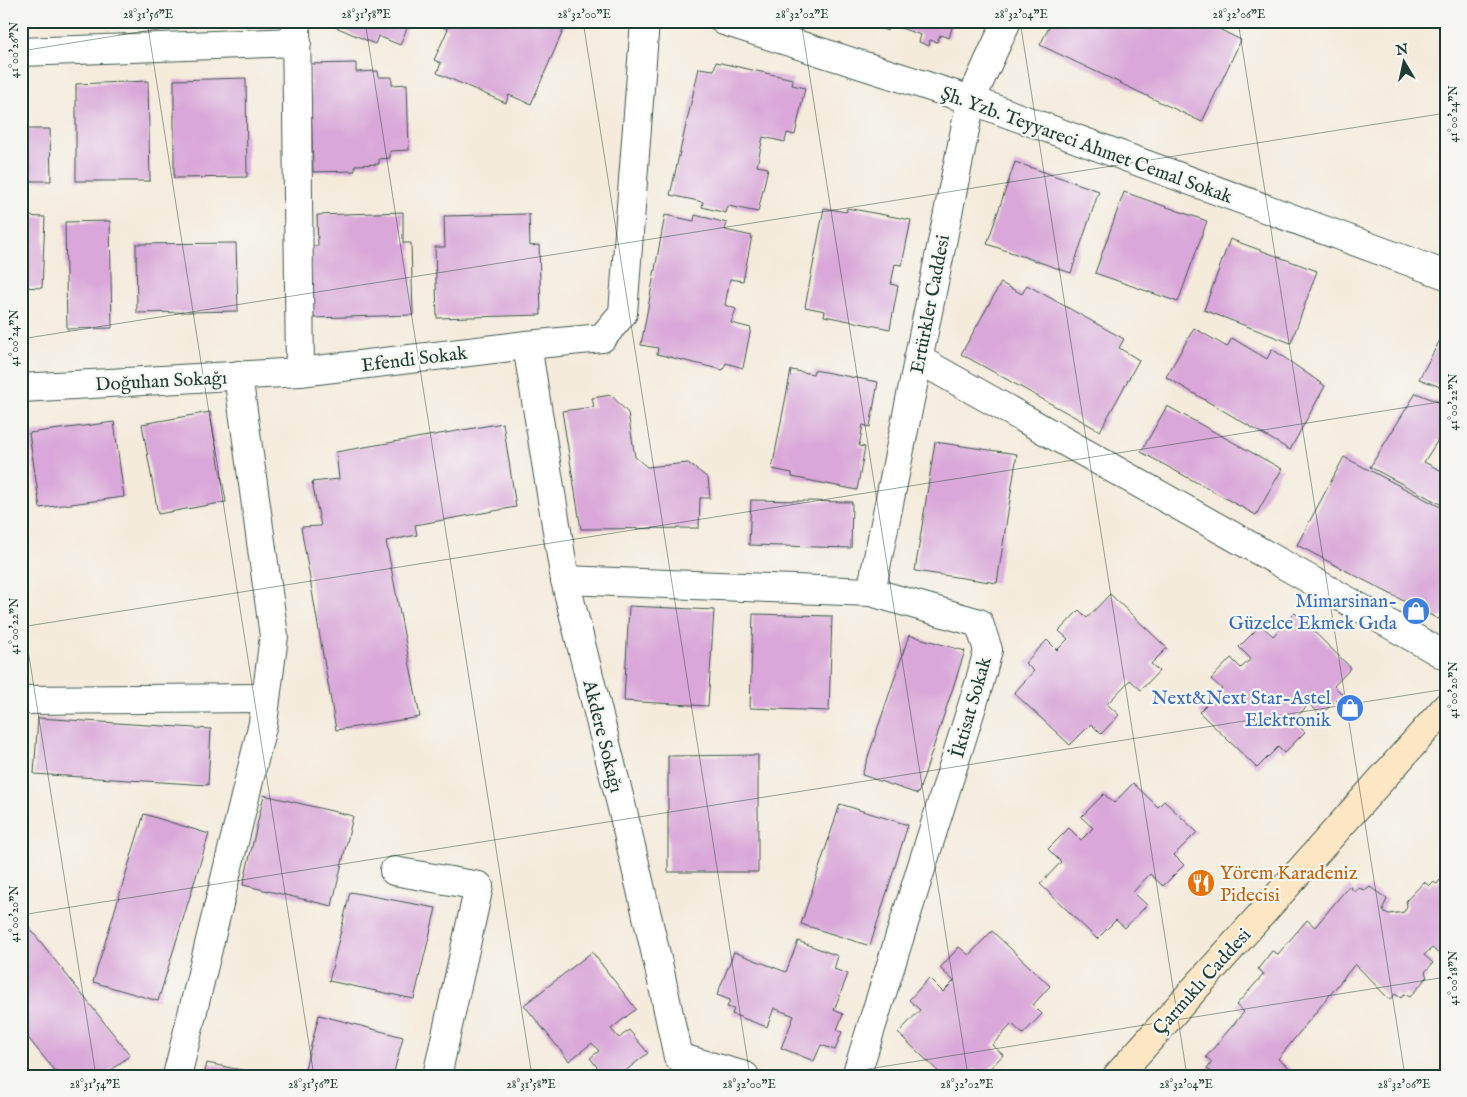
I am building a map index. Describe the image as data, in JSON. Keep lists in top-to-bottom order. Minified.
{"streets":{"main road":["Çarmıklı Caddesi"],"street":["Şh. Yzb. Teyyareci Ahmet Cemal Sokak","Ertürkler Caddesi","Efendi Sokak","Doğuhan Sokağı","İktisat Sokak","Akdere Sokağı"]},"crossings":[["Şh. Yzb. Teyyareci Ahmet Cemal Sokak","Ertürkler Caddesi"],["Ertürkler Caddesi","İktisat Sokak"],["Efendi Sokak","Doğuhan Sokağı"],["Efendi Sokak","Akdere Sokağı"],["İktisat Sokak","Akdere Sokağı"]],"places":{"shop":["Mimarsinan- Güzelce Ekmek Gıda","Next&Next Star-Astel Elektronik"],"restaurant":["Yörem Karadeniz Pidecisi"]},"north":"top","coordinates":["28°31'56\"E","28°31'58\"E","28°32'00\"E","28°32'02\"E","28°32'04\"E","28°32'06\"E","41°00'26\"N","41°00'24\"N","41°00'22\"N","41°00'20\"N","41°00'18\"N","28°31'54\"E"]}
